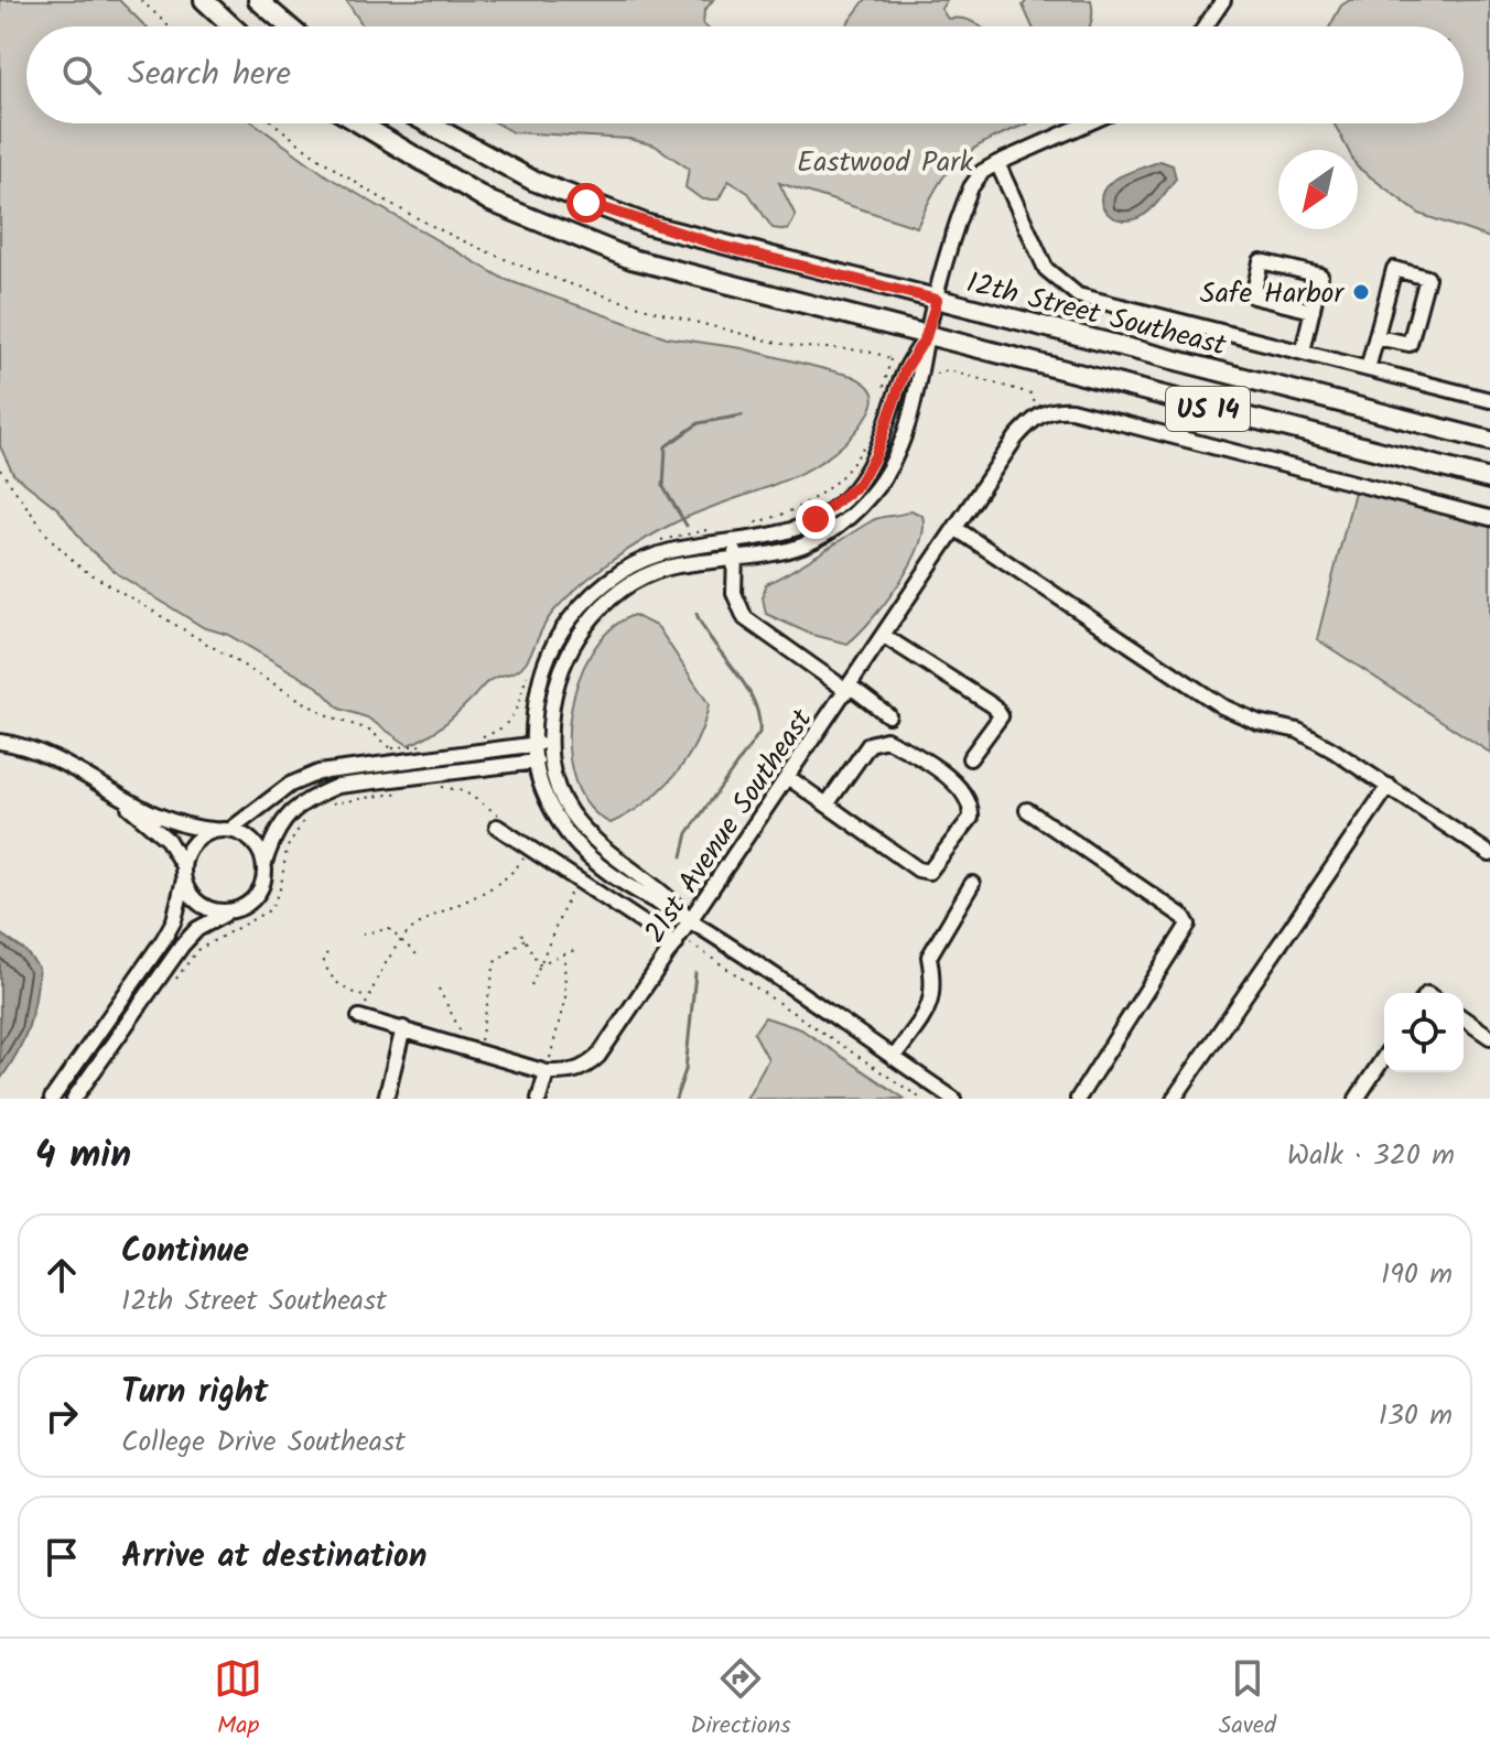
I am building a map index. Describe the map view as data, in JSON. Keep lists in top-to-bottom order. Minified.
{"streets":{"main road":["12th Street Southeast","US 14"],"street":["21st Avenue Southeast"]},"parks":["Eastwood Park"],"places":["Safe Harbor"],"north":"bottom left","page":{"search":"Search here","heading":["4 min","Walk · 320 m"],"list":[["Continue","12th Street Southeast","190 m"],["Turn right","College Drive Southeast","130 m"],"Arrive at destination"],"nav":["Map","Directions","Saved"]}}
